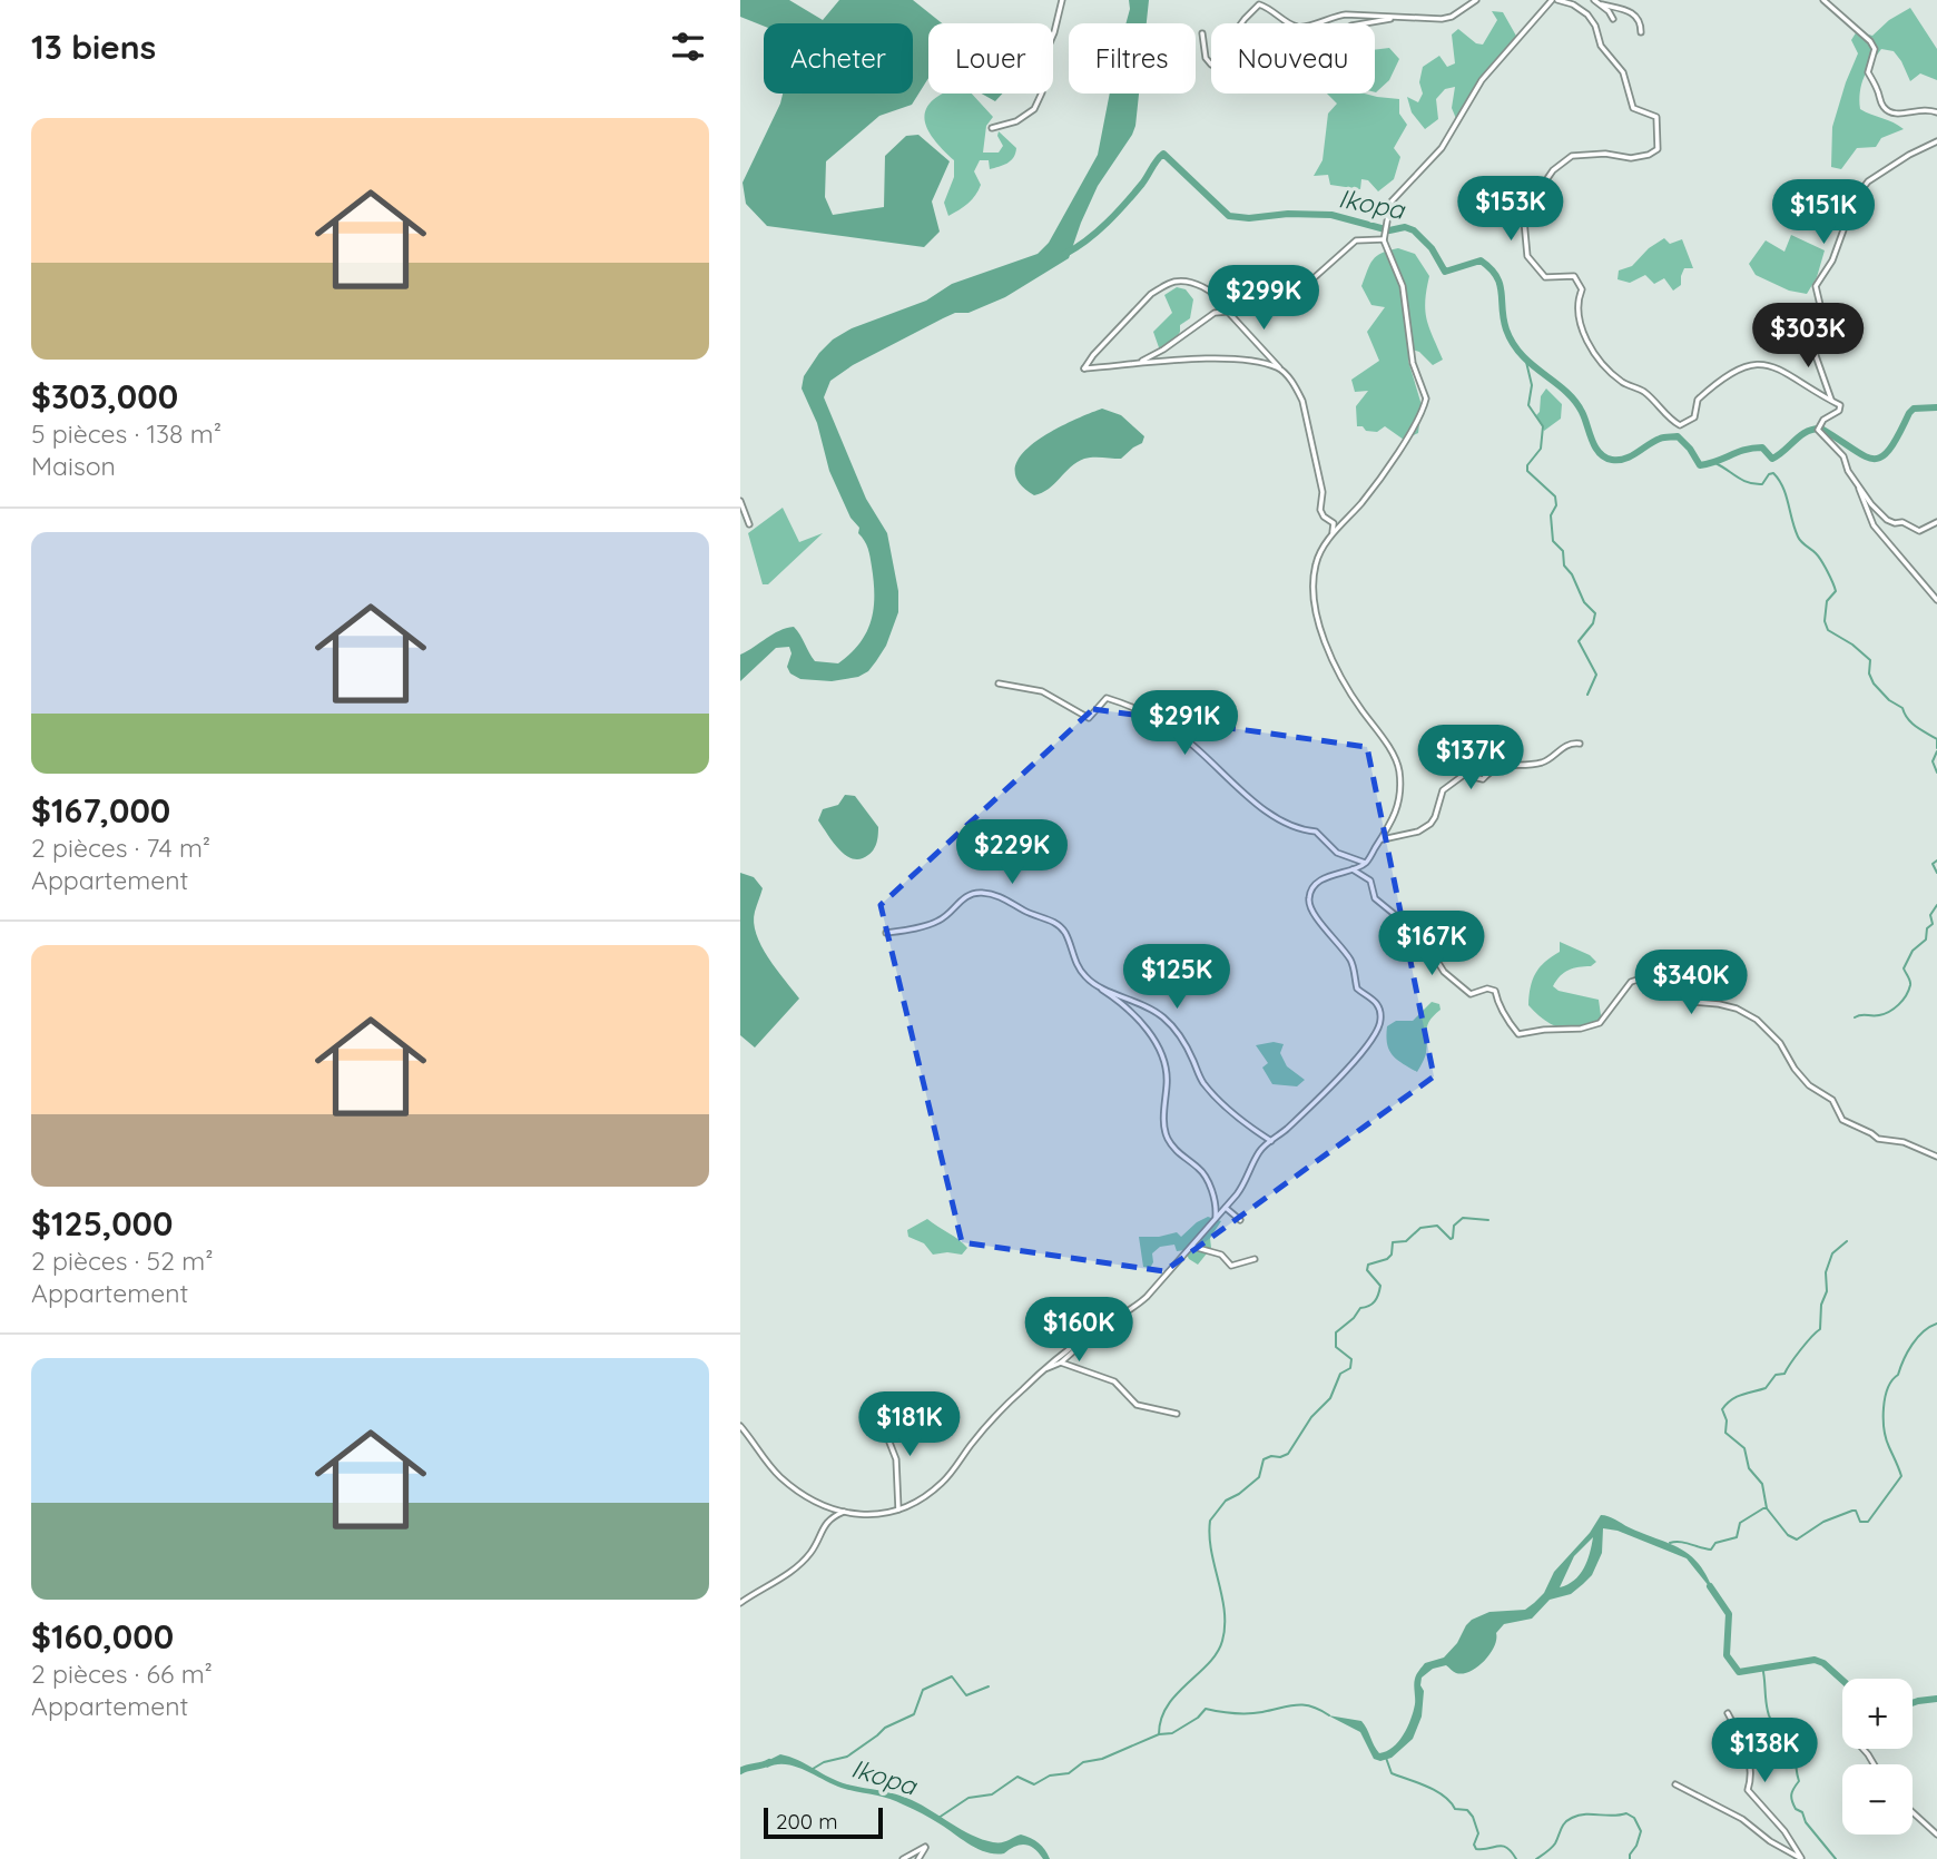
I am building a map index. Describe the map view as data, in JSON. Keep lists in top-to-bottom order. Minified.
{"water":["Ikopa"],"scale_bar":"200 m","page":{"heading":"13 biens","chip":["Acheter","Louer","Filtres","Nouveau"],"list":[{"name":"$303,000","note":"5 pièces · 138 m² · Maison"},{"name":"$167,000","note":"2 pièces · 74 m² · Appartement"},{"name":"$125,000","note":"2 pièces · 52 m² · Appartement"},{"name":"$160,000","note":"2 pièces · 66 m² · Appartement"}],"price":["$153K","$151K","$299K","$303K","$291K","$137K","$229K","$167K","$125K","$340K","$160K","$181K","$138K"],"map_buttons":["+","−"],"scale":"200 m"}}
